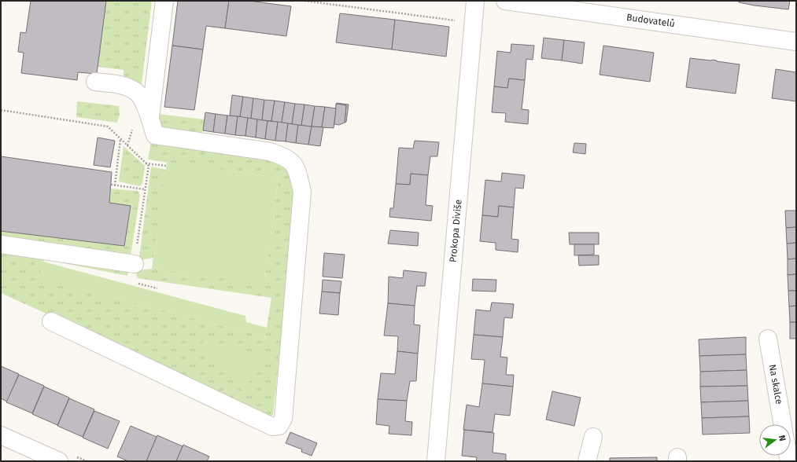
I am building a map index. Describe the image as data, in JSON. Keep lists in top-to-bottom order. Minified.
{"streets":{"street":["Budovatelů","Prokopa Diviše","Na skalce"]},"north":"right"}
